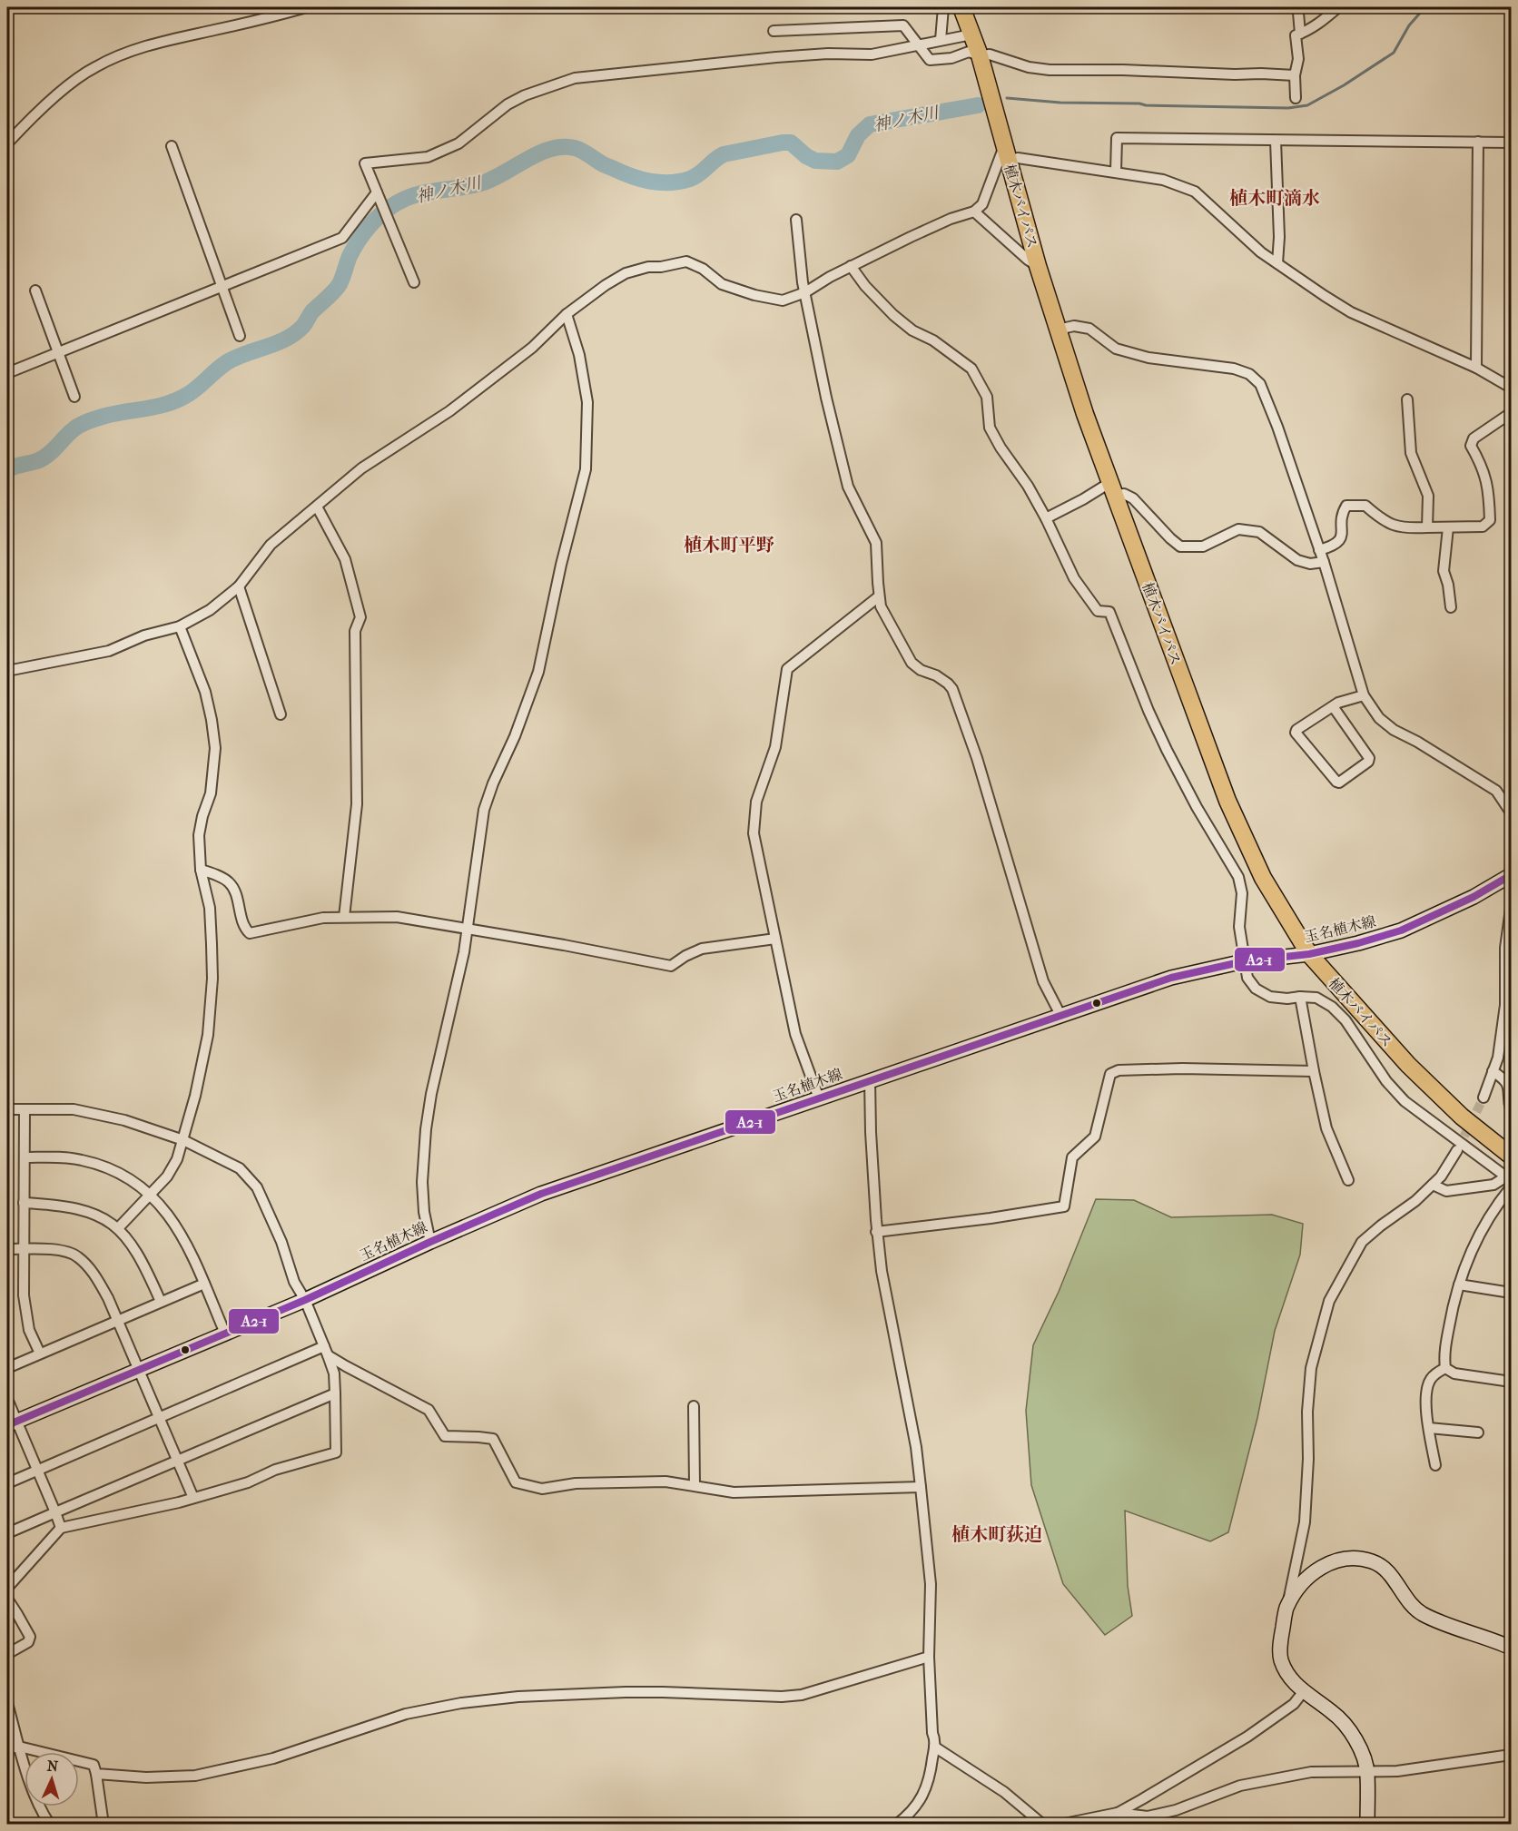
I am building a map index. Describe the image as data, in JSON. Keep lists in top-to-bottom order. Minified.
{"streets":{"highway":["植木バイパス"],"main road":["玉名植木線"]},"crossings":[["植木バイパス","玉名植木線"]],"districts":["植木町滴水","植木町平野","植木町荻迫"],"water":["神ノ木川"],"lines":["transit line A2-1"],"north":"top"}
